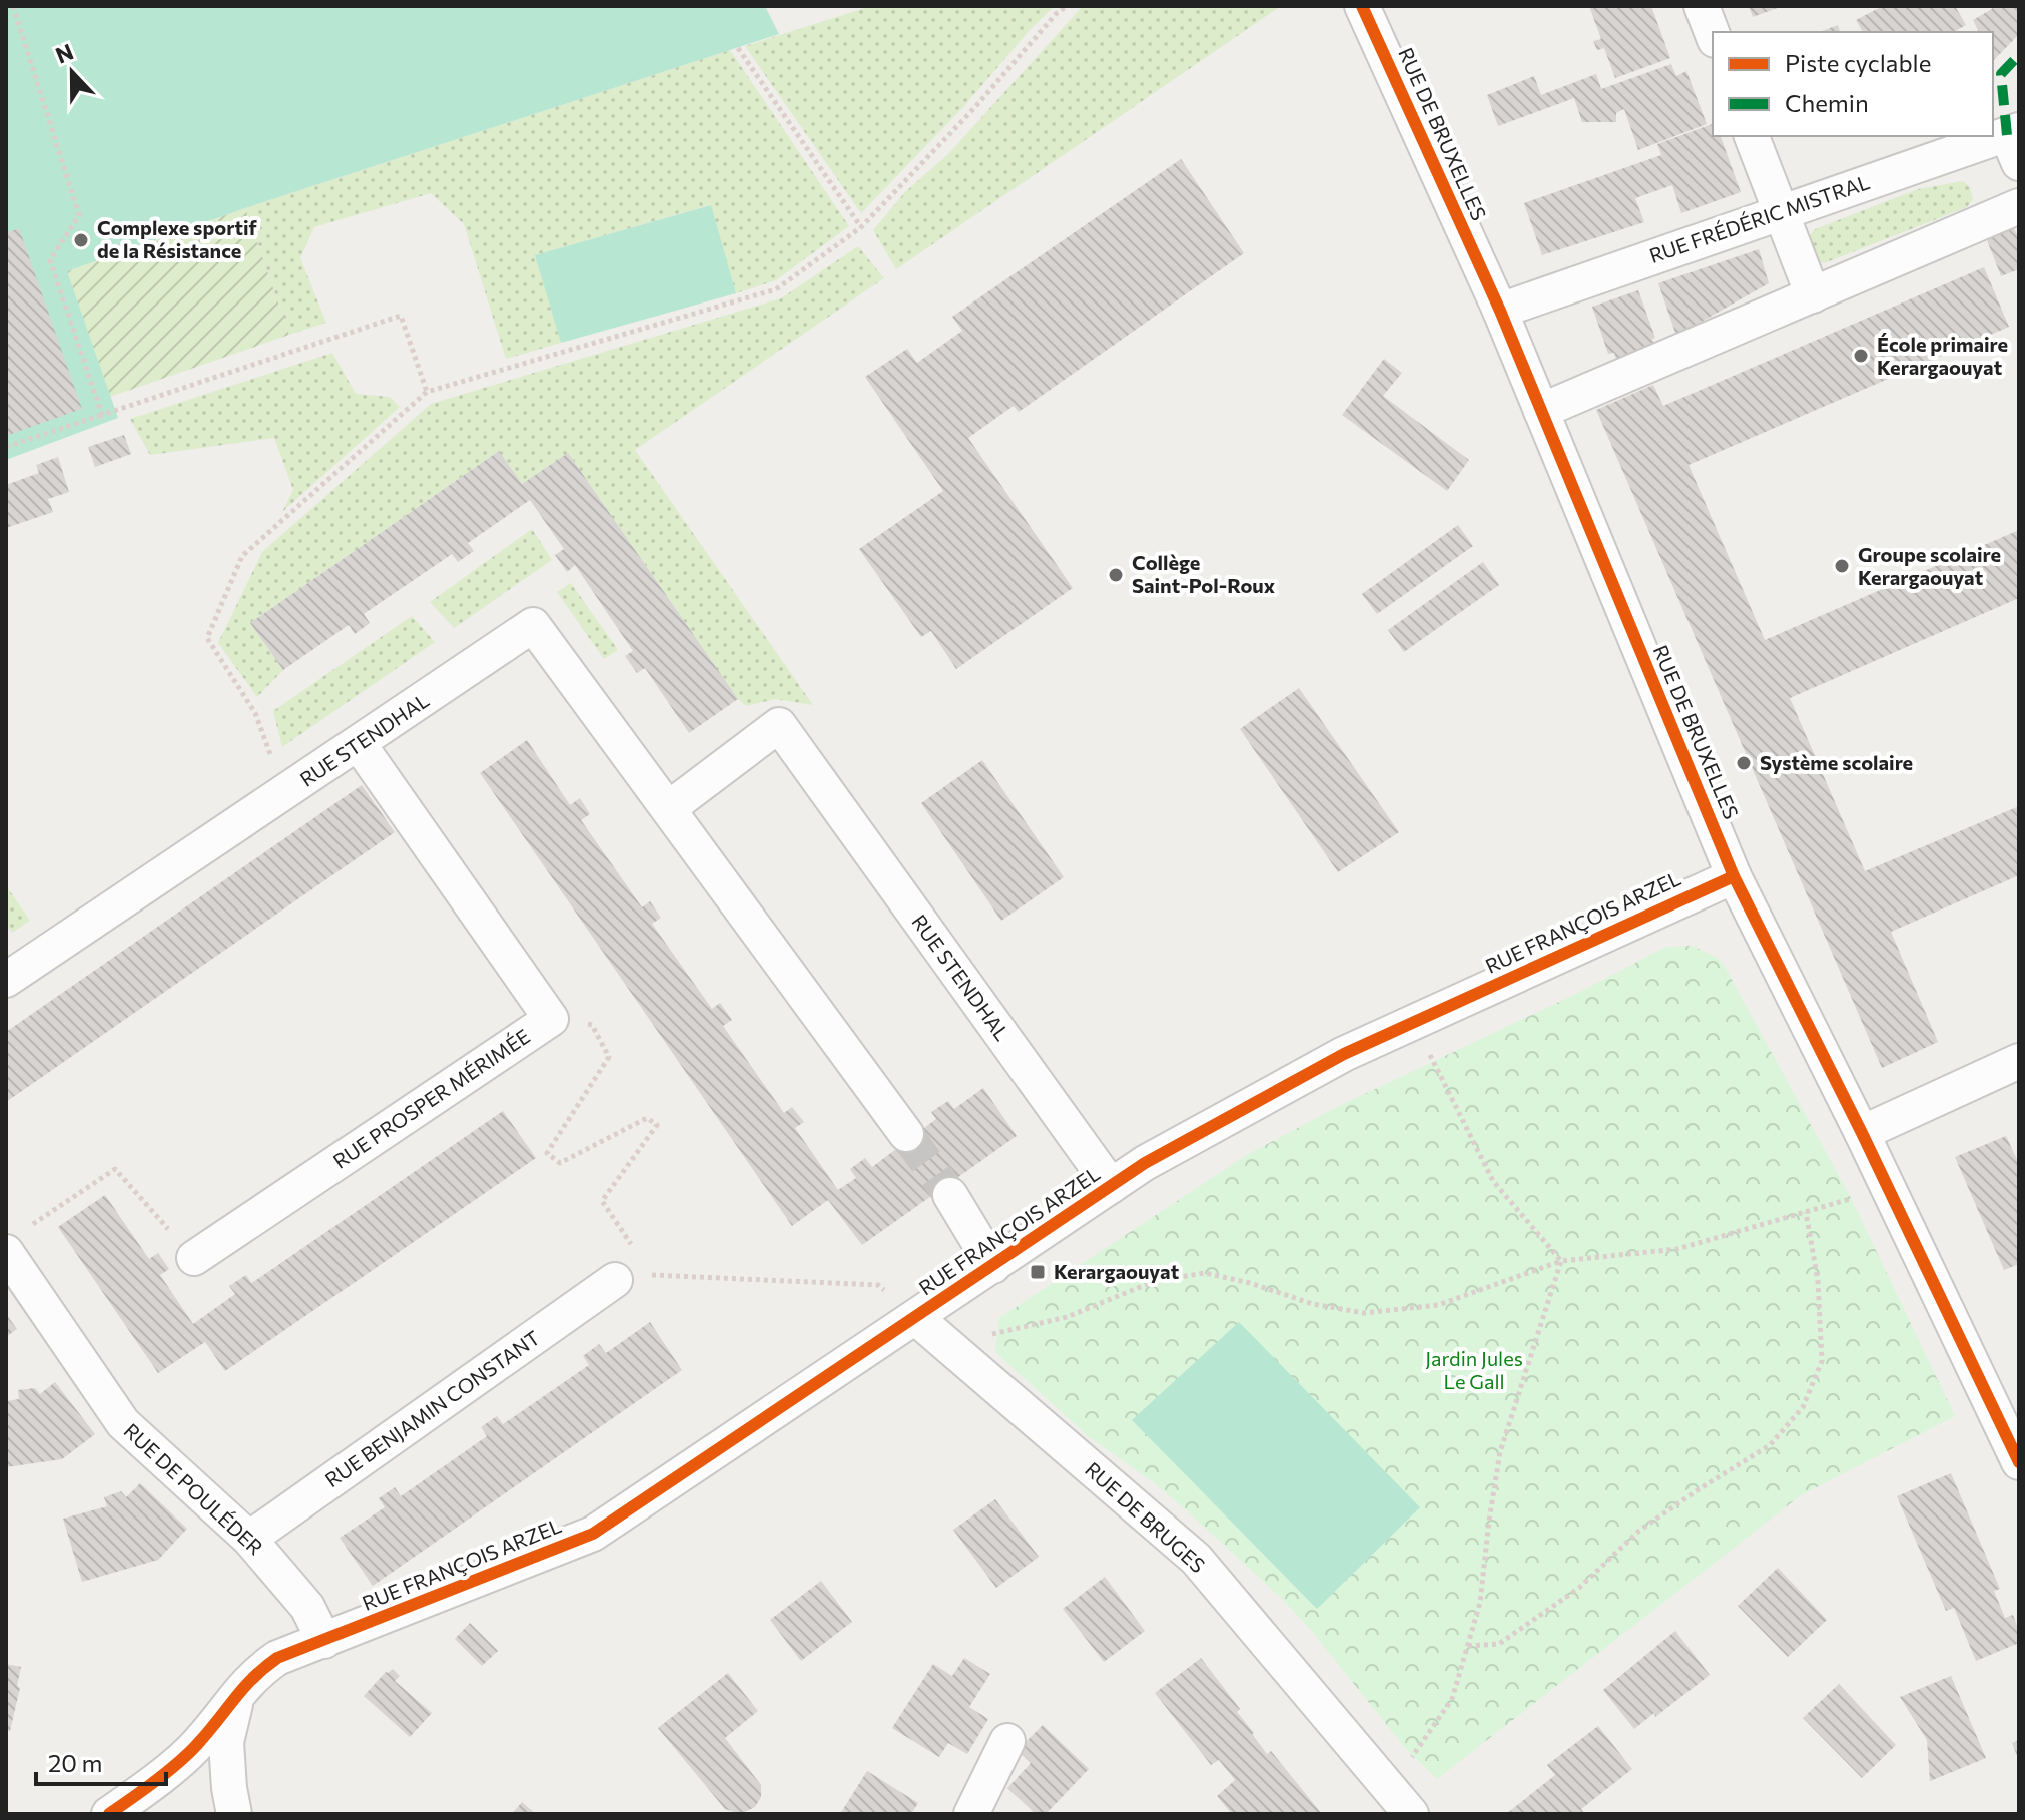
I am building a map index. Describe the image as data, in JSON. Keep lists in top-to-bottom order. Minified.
{"streets":{"street":["RUE DE BRUXELLES","RUE FRÉDÉRIC MISTRAL","RUE STENDHAL","RUE FRANÇOIS ARZEL","RUE PROSPER MÉRIMÉE","RUE BENJAMIN CONSTANT","RUE DE POULÉDER","RUE DE BRUGES"]},"crossings":[["RUE DE BRUXELLES","RUE FRÉDÉRIC MISTRAL"],["RUE DE BRUXELLES","RUE FRANÇOIS ARZEL"],["RUE STENDHAL","RUE FRANÇOIS ARZEL"],["RUE STENDHAL","RUE PROSPER MÉRIMÉE"],["RUE FRANÇOIS ARZEL","RUE DE POULÉDER"],["RUE FRANÇOIS ARZEL","RUE DE BRUGES"],["RUE BENJAMIN CONSTANT","RUE DE POULÉDER"]],"parks":["Jardin Jules Le Gall"],"places":{"other":["Complexe sportif de la Résistance","École primaire Kerargaouyat","Groupe scolaire Kerargaouyat","Collège Saint-Pol-Roux","Système scolaire"],"transit":["Kerargaouyat"]},"legend":["Piste cyclable","Chemin"],"scale_bar":"20 m","north":"top"}
